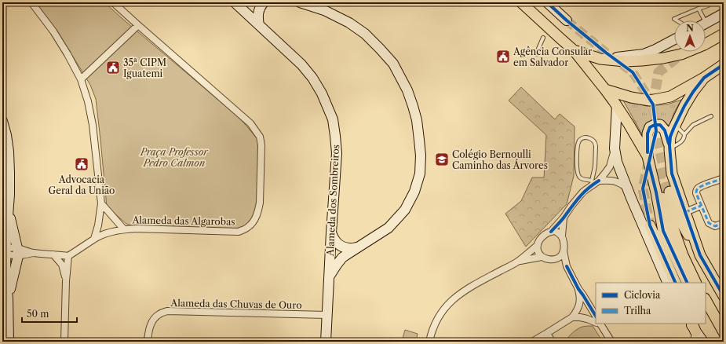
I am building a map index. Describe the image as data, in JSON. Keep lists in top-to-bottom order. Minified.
{"streets":{"street":["Alameda dos Sombreiros","Alameda das Algarobas","Alameda das Chuvas de Ouro"]},"crossings":[["Alameda dos Sombreiros","Alameda das Chuvas de Ouro"]],"parks":["Praça Professor Pedro Calmon"],"places":{"public building":["Agência Consular em Salvador","35ª CIPM Iguatemi","Advocacia Geral da União"],"school or university":["Colégio Bernoulli Caminho das Árvores"]},"legend":["Ciclovia","Trilha"],"scale_bar":"50 m","north":"top"}
